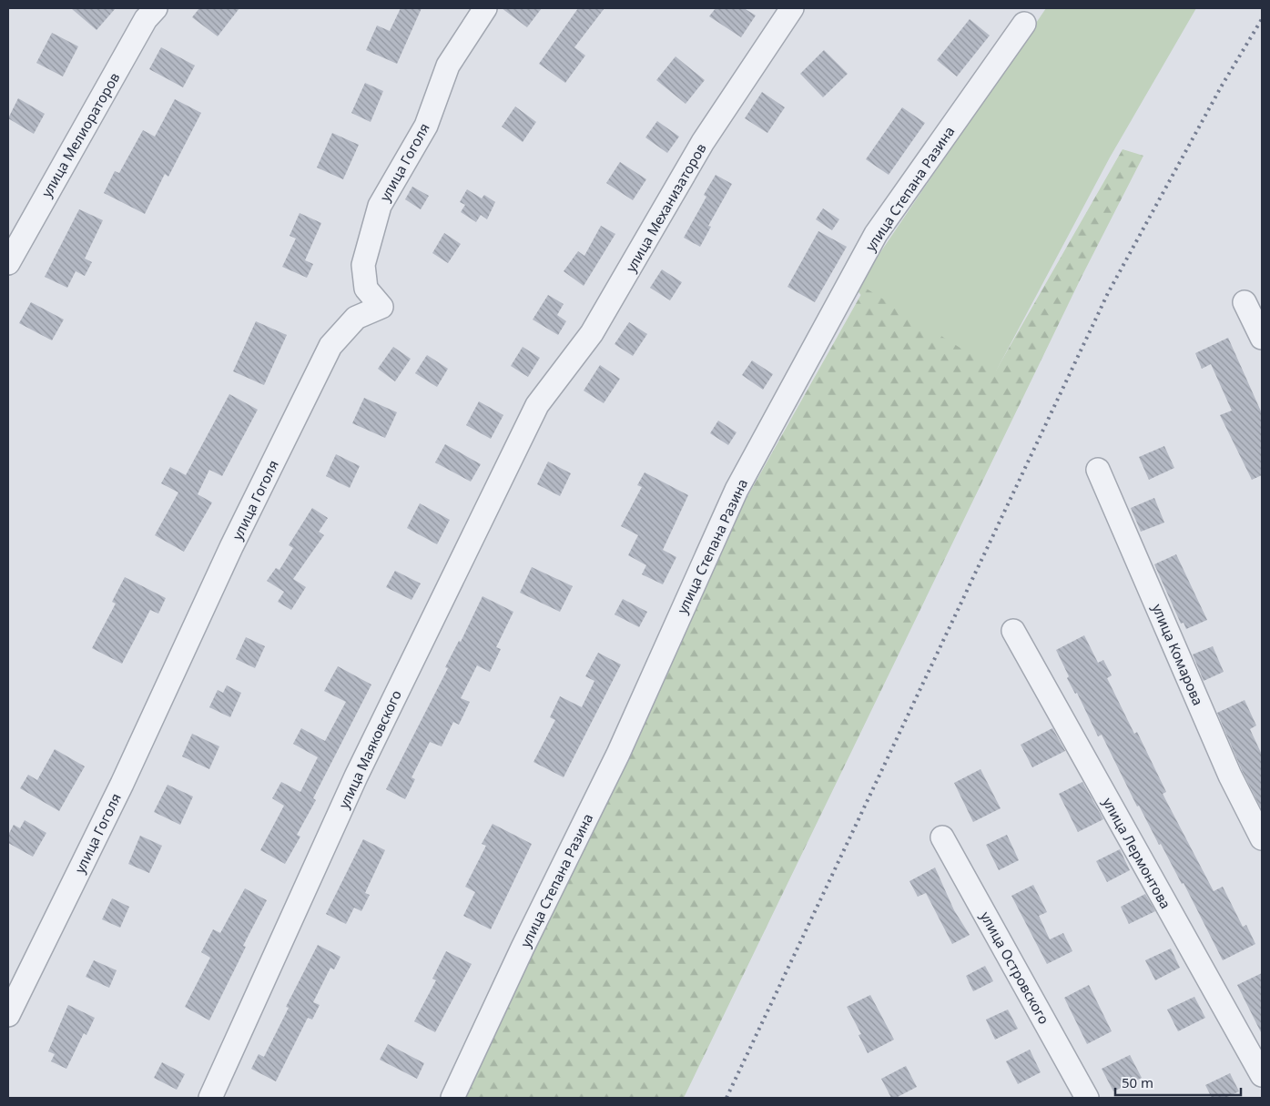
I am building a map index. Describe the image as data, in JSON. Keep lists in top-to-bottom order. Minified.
{"streets":{"street":["улица Мелиораторов","улица Гоголя","улица Степана Разина","улица Механизаторов","улица Комарова","улица Маяковского","улица Лермонтова","улица Островского"]},"crossings":[["улица Механизаторов","улица Маяковского"]],"scale_bar":"50 m"}
